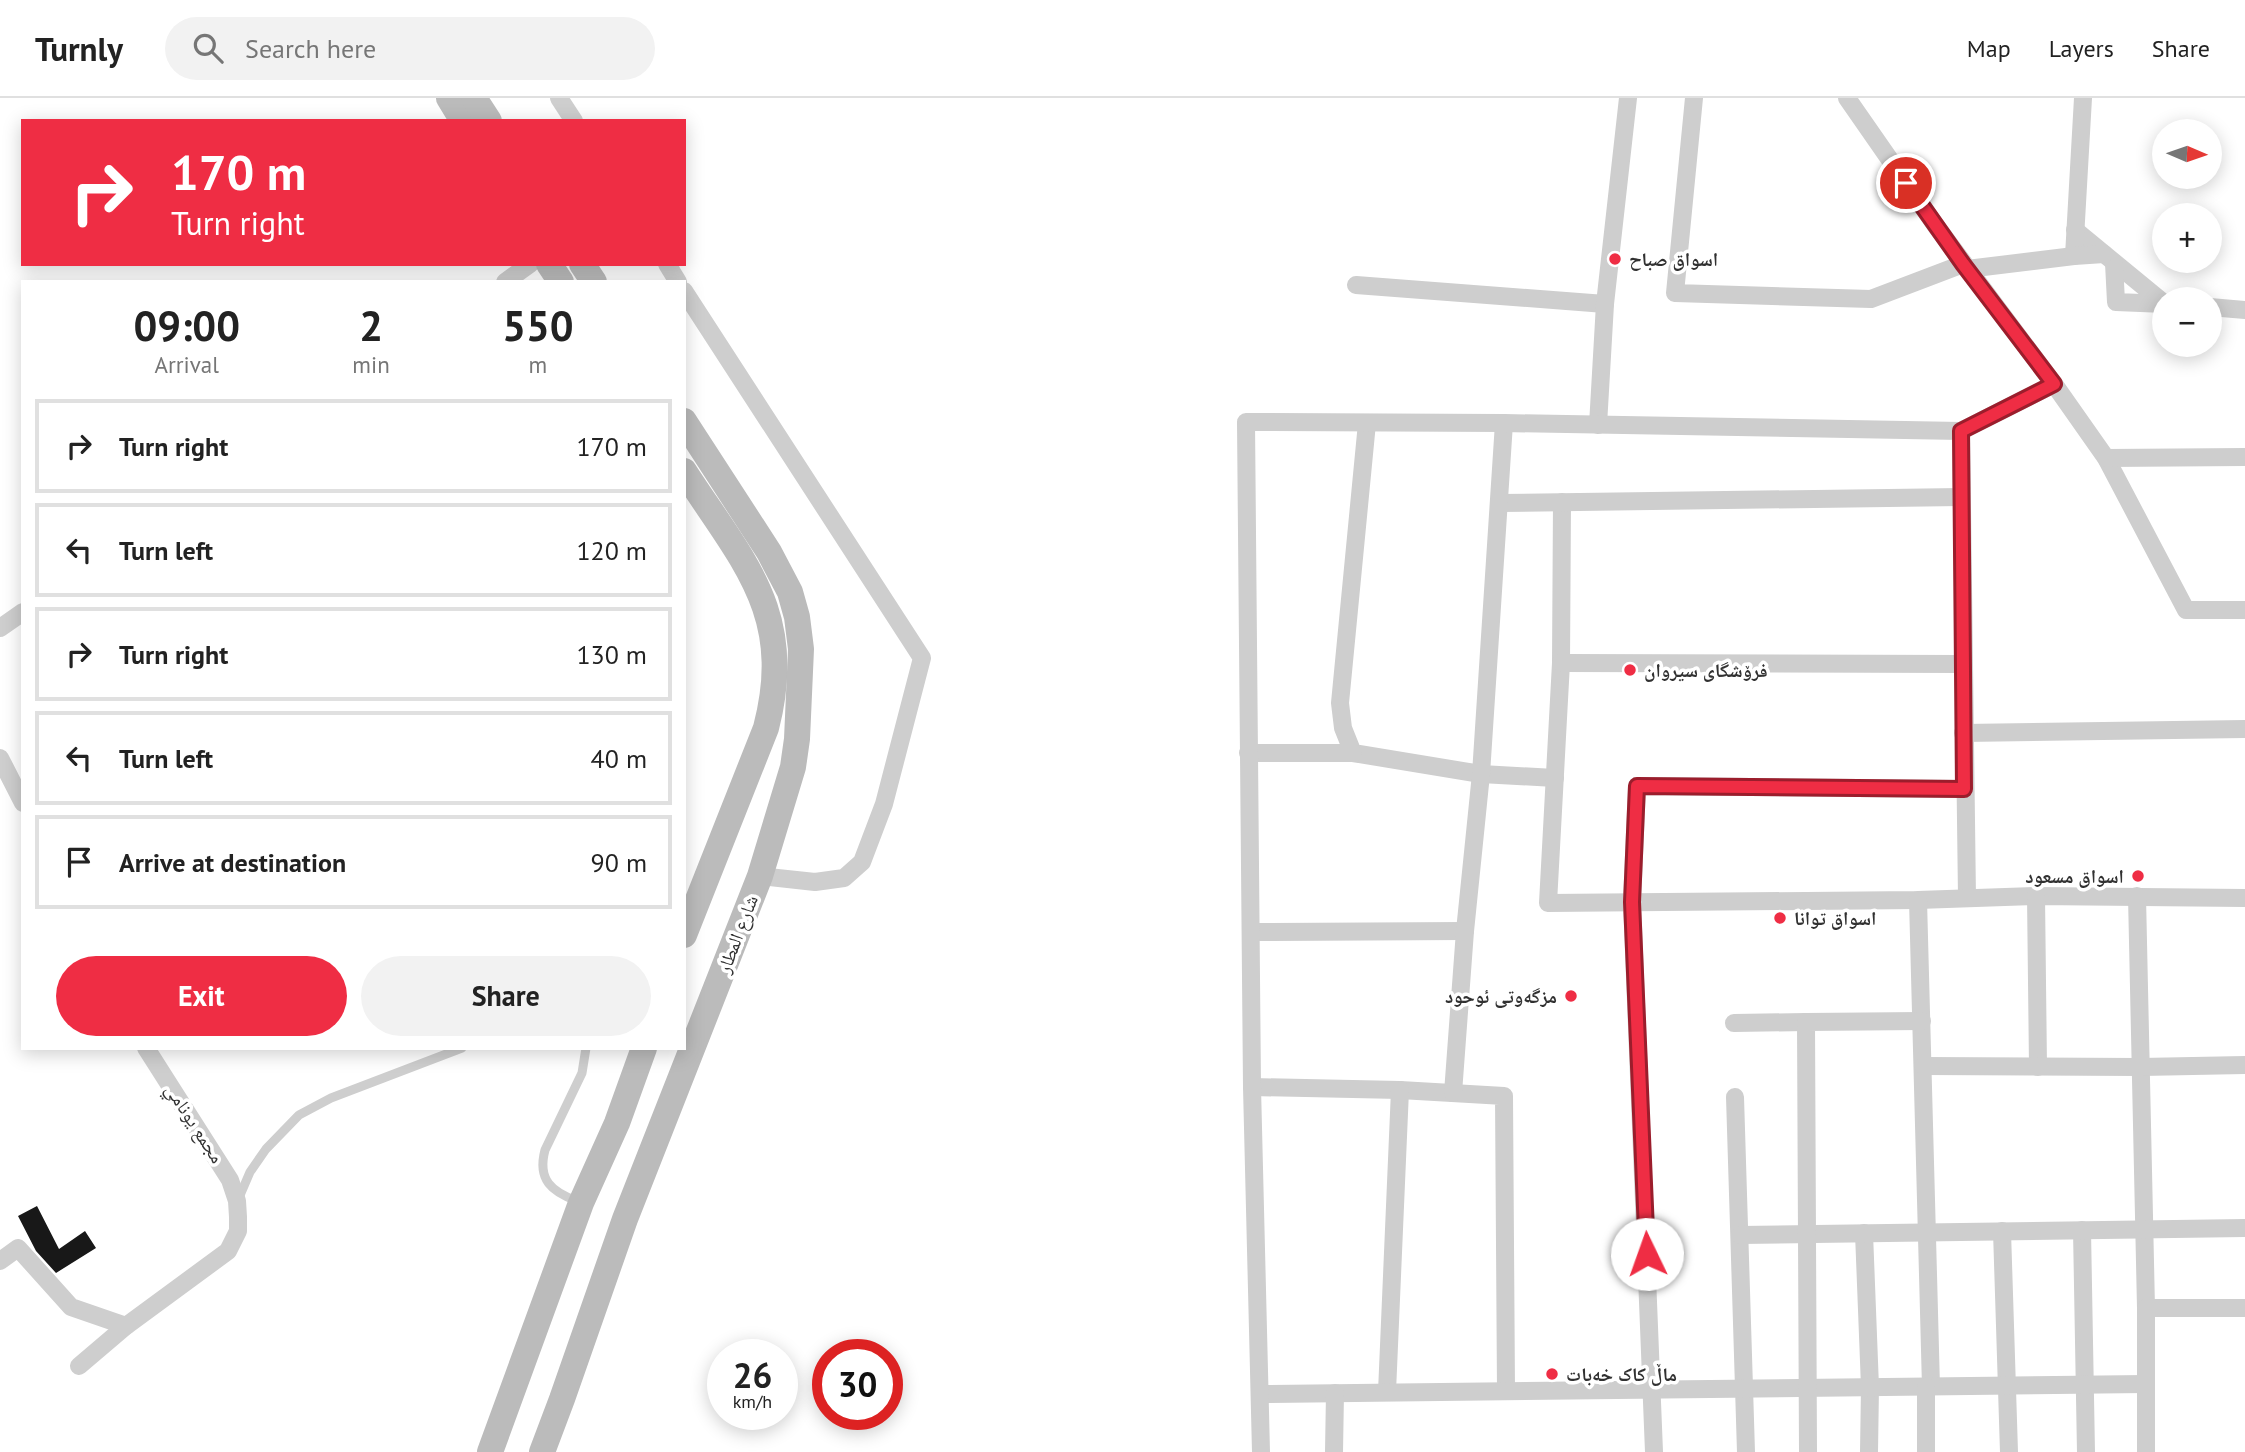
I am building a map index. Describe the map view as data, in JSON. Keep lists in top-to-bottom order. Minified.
{"streets":{"main road":["شارع المطار"],"street":["مجمع يونامي"]},"places":["اسواق صباح","فرۆشگای سیروان","اسواق مسعود","اسواق توانا","مزگەوتی ئوحود","ماڵ کاک خەبات"],"north":"right","page":{"header":"Turnly","search":"Search here","nav":["Map","Layers","Share"],"map_buttons":["+","−"],"turn":["170 m","Turn right"],"eta":["09:00","Arrival","2","min","550","m"],"list":[{"name":"Turn right","value":"170 m"},{"name":"Turn left","value":"120 m"},{"name":"Turn right","value":"130 m"},{"name":"Turn left","value":"40 m"},{"name":"Arrive at destination","value":"90 m"}],"buttons":["Exit","Share"],"speed":"26 km/h","limit":"30"}}
